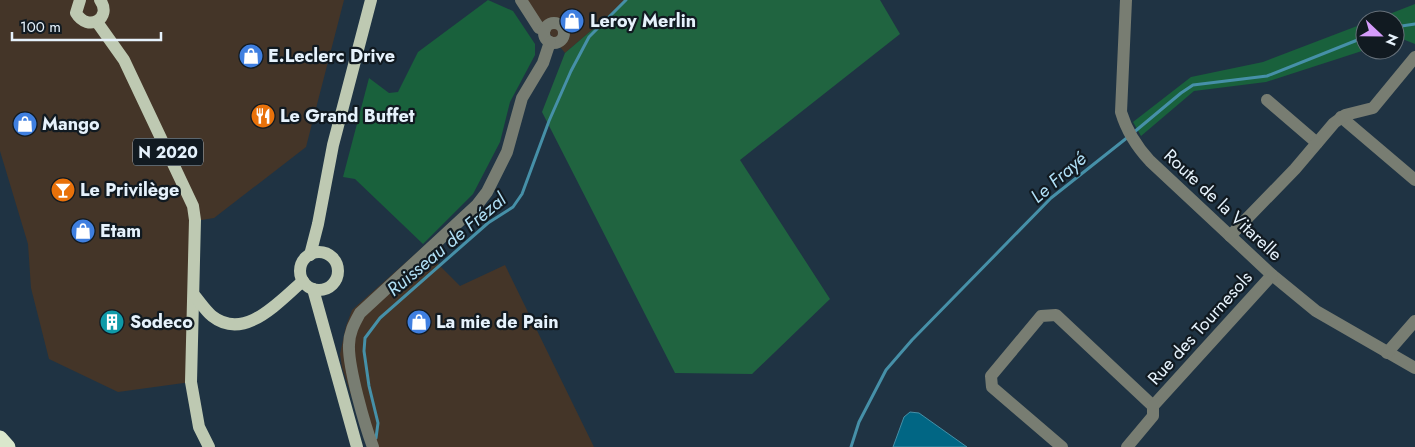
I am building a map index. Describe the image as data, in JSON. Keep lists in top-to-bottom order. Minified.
{"streets":{"main road":["N 2020"],"street":["Route de la Vitarelle","Rue des Tournesols"]},"crossings":[["Route de la Vitarelle","Rue des Tournesols"]],"water":["Le Frayé","Ruisseau de Frézal"],"places":{"shop":["Leroy Merlin","E.Leclerc Drive","Mango","Etam","La mie de Pain"],"restaurant":["Le Grand Buffet"],"bar":["Le Privilège"],"building":["Sodeco"]},"scale_bar":"100 m","north":"right"}
